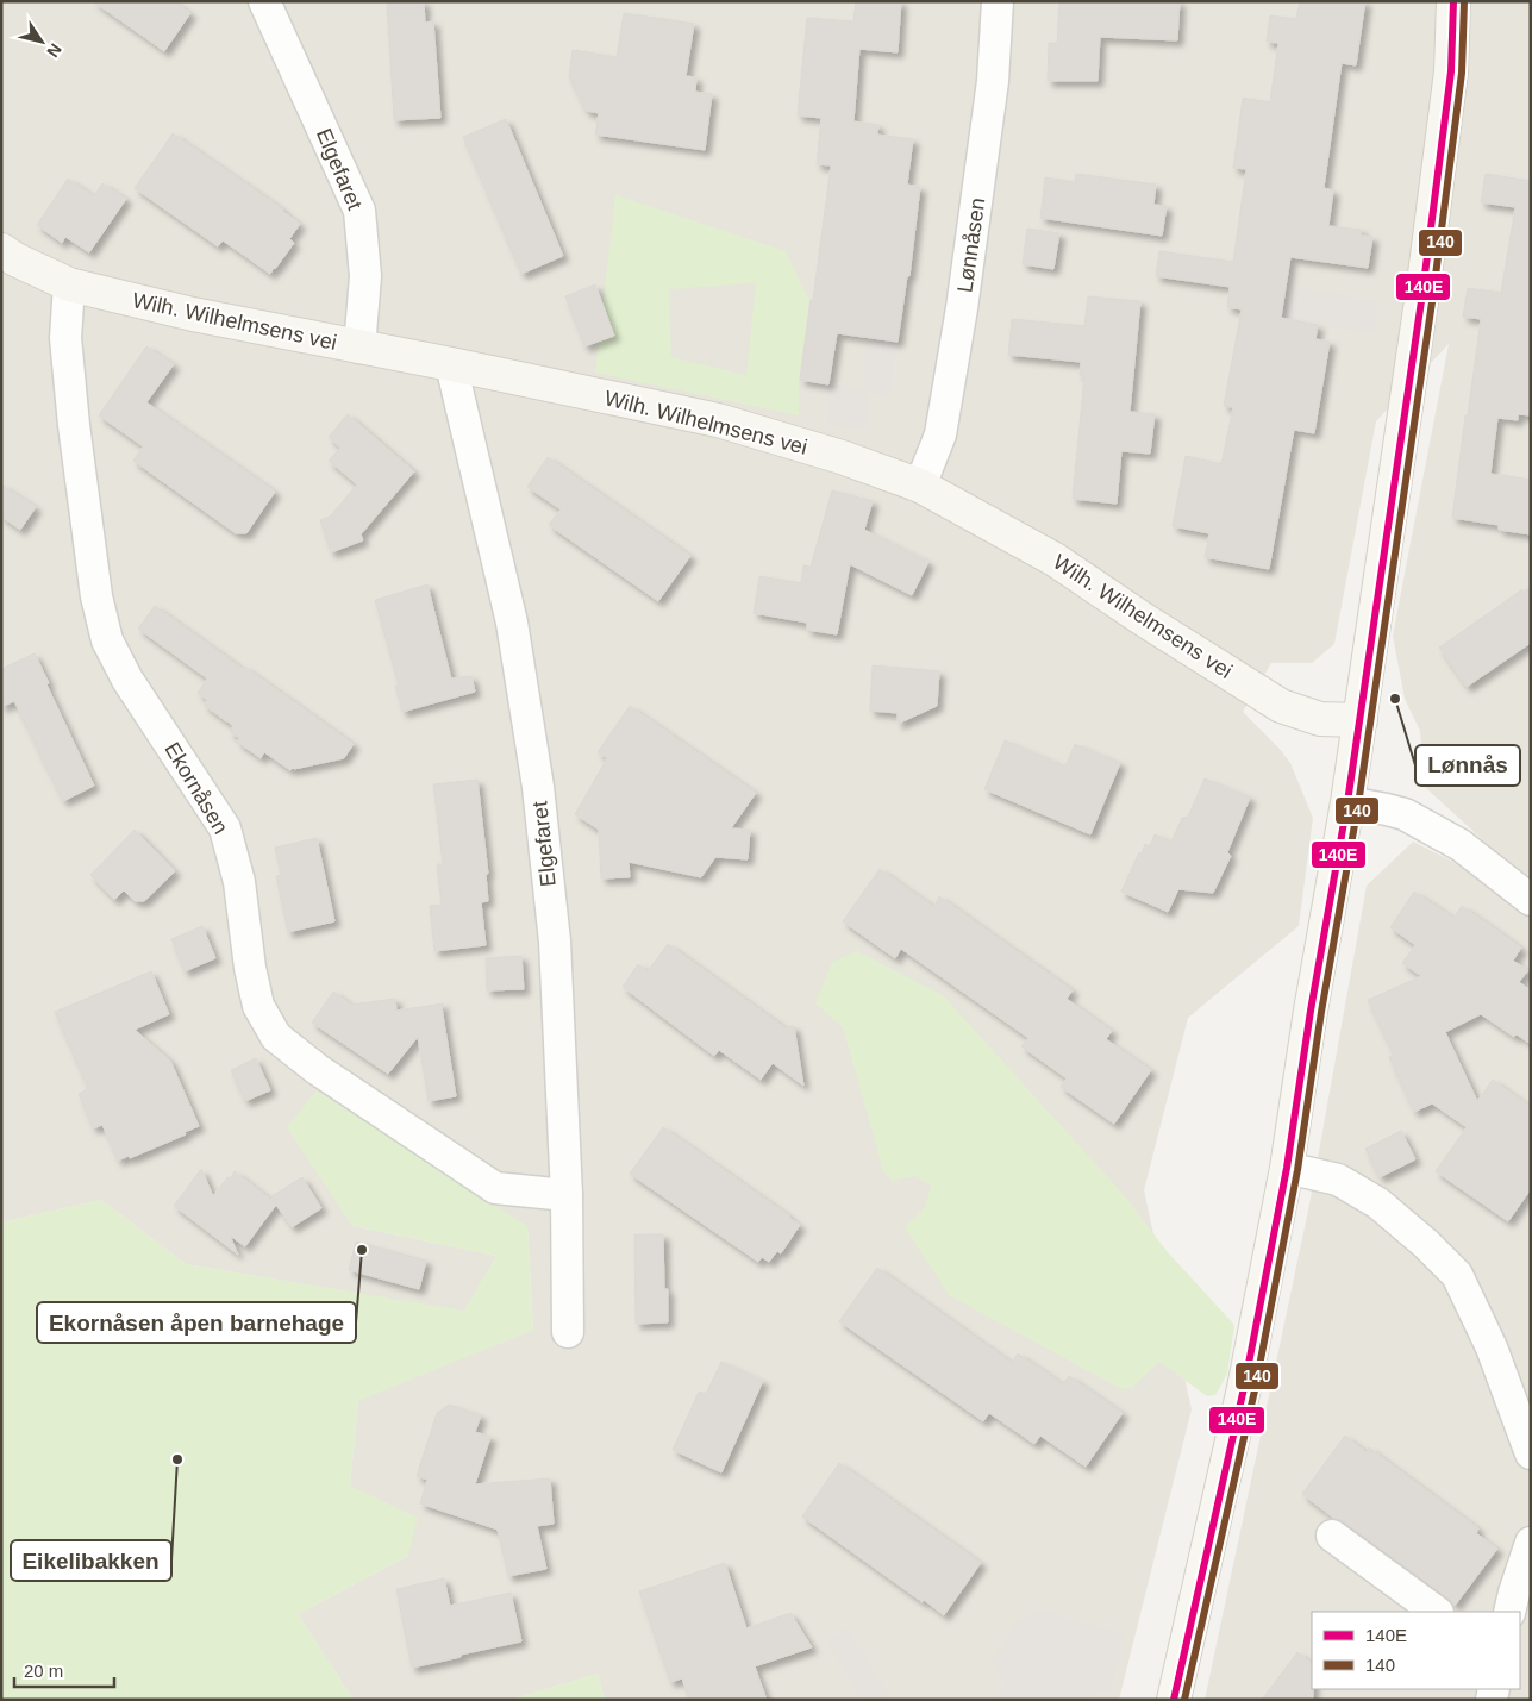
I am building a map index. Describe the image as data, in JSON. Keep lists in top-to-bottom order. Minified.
{"streets":{"street":["Elgefaret","Lønnåsen","Wilh. Wilhelmsens vei","Ekornåsen"]},"crossings":[["Elgefaret","Wilh. Wilhelmsens vei"],["Elgefaret","Ekornåsen"],["Lønnåsen","Wilh. Wilhelmsens vei"],["Wilh. Wilhelmsens vei","Ekornåsen"]],"places":["Lønnås","Ekornåsen åpen barnehage","Eikelibakken"],"lines":["transit line 140E","transit line 140"],"legend":["140E","140"],"scale_bar":"20 m","north":"bottom right"}
